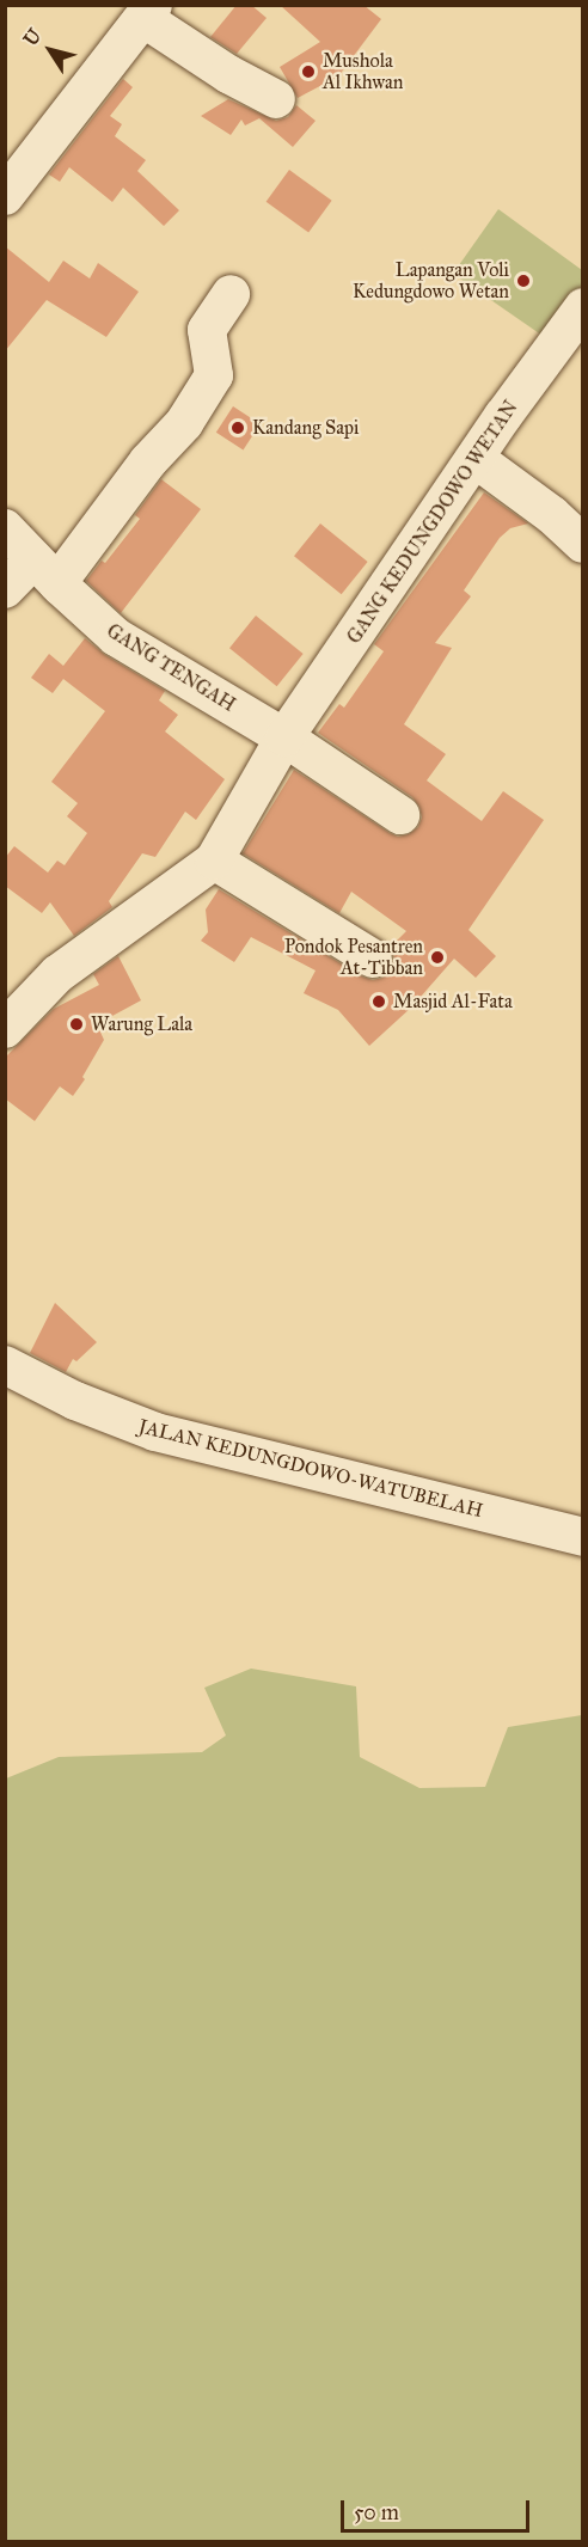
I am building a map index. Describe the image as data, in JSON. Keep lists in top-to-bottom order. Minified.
{"streets":{"street":["GANG KEDUNGDOWO WETAN","GANG TENGAH","JALAN KEDUNGDOWO-WATUBELAH"]},"crossings":[["GANG KEDUNGDOWO WETAN","GANG TENGAH"]],"places":["Mushola Al Ikhwan","Lapangan Voli Kedungdowo Wetan","Kandang Sapi","Pondok Pesantren At-Tibban","Masjid Al-Fata","Warung Lala"],"scale_bar":"50 m","north":"top left"}
